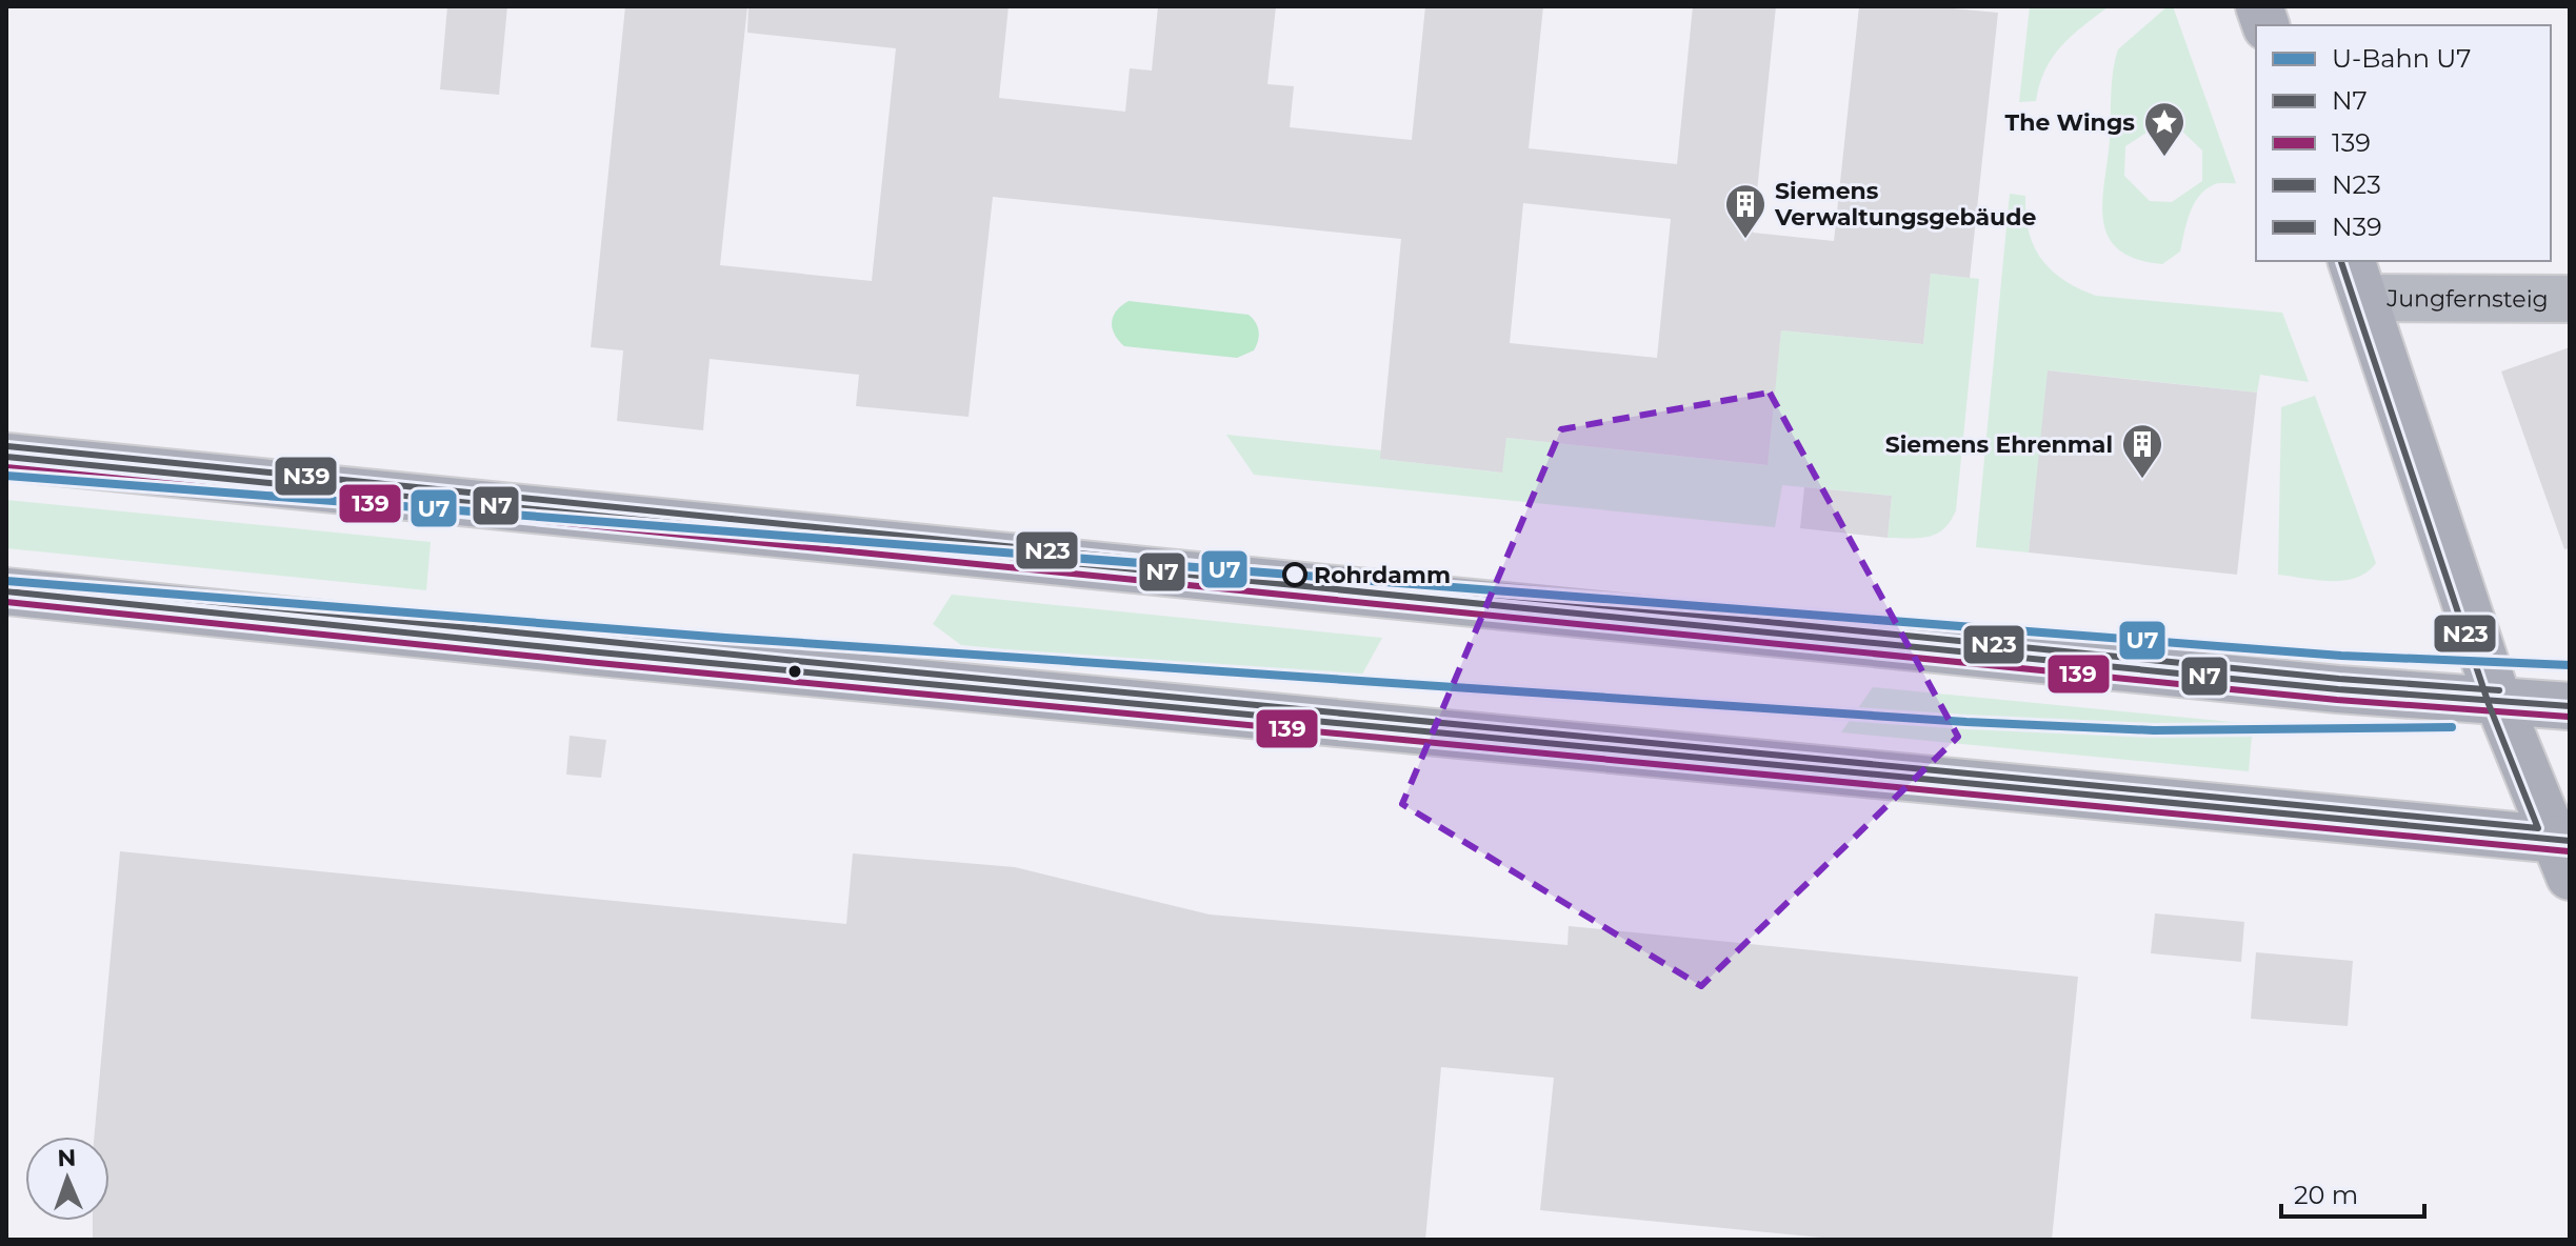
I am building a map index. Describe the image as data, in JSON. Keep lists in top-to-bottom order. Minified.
{"streets":{"street":["Jungfernsteig"]},"places":{"place":["The Wings"],"building":["Siemens Verwaltungsgebäude","Siemens Ehrenmal"],"other":["Rohrdamm"]},"lines":["transit line N23","transit line N39","transit line N7","transit line 139","metro line U7"],"legend":["U-Bahn U7","N7","139","N23","N39"],"scale_bar":"20 m","north":"top"}
